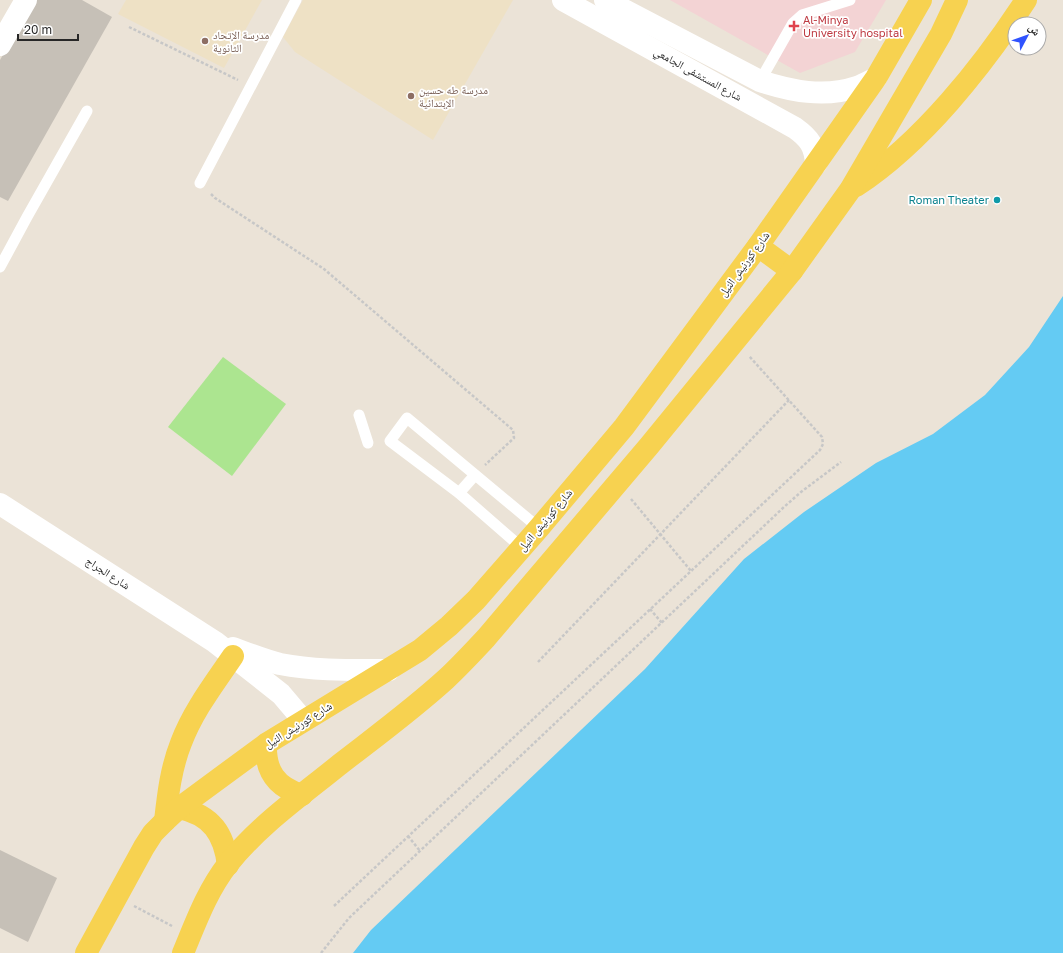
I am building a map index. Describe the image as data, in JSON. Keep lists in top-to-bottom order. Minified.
{"streets":{"main road":["شارع المستشفى الجامعي","شارع كورنيش النيل","شارع الجراج"]},"crossings":[["شارع المستشفى الجامعي","شارع كورنيش النيل"],["شارع كورنيش النيل","شارع الجراج"]],"places":{"health":["Al-Minya University hospital"],"other":["مدرسة الإتحاد الثانوية","مدرسة طه حسين الإبتدائية","Roman Theater"]},"scale_bar":"20 m","north":"top right"}
